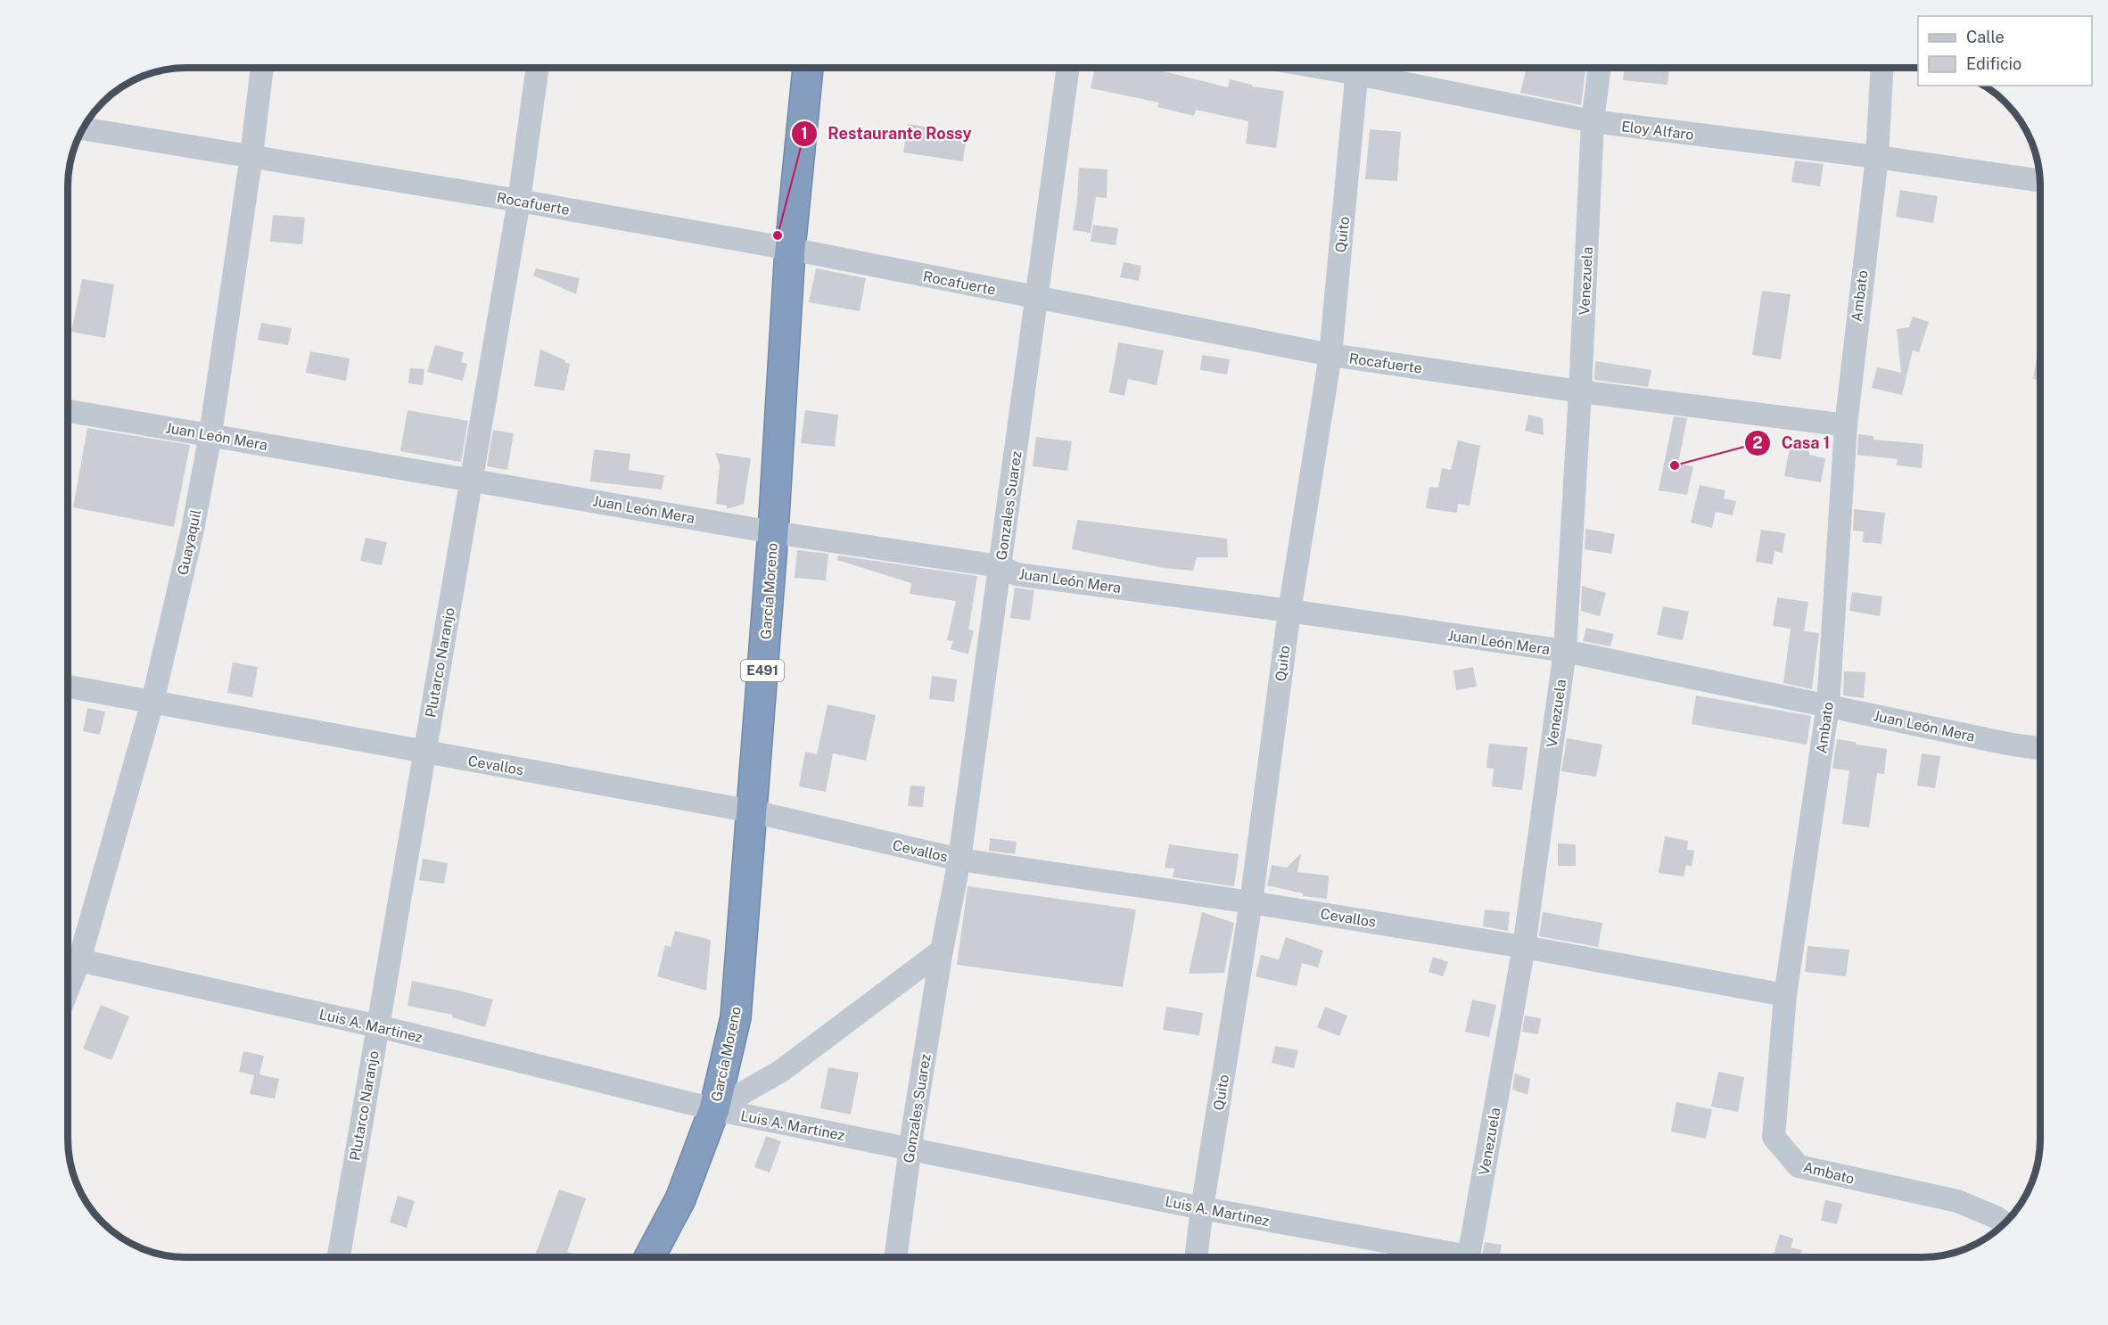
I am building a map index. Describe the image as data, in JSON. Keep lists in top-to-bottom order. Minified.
{"streets":{"highway":["García Moreno","E491"],"street":["Eloy Alfaro","Rocafuerte","Quito","Venezuela","Ambato","Juan León Mera","Gonzales Suarez","Guayaquil","Plutarco Naranjo","Cevallos","Luis A. Martinez"]},"crossings":[["Eloy Alfaro","Venezuela"],["Eloy Alfaro","Ambato"],["Rocafuerte","Quito"],["Rocafuerte","Venezuela"],["Rocafuerte","Ambato"],["Rocafuerte","Gonzales Suarez"],["Rocafuerte","Guayaquil"],["Rocafuerte","García Moreno"],["Rocafuerte","Plutarco Naranjo"],["Quito","Juan León Mera"],["Quito","Cevallos"],["Quito","Luis A. Martinez"],["Venezuela","Juan León Mera"],["Venezuela","Cevallos"],["Ambato","Juan León Mera"],["Ambato","Cevallos"],["Juan León Mera","Gonzales Suarez"],["Juan León Mera","Guayaquil"],["Juan León Mera","García Moreno"],["Juan León Mera","Plutarco Naranjo"],["Gonzales Suarez","Cevallos"],["Gonzales Suarez","Luis A. Martinez"],["Guayaquil","Cevallos"],["Guayaquil","Luis A. Martinez"],["García Moreno","Cevallos"],["García Moreno","Luis A. Martinez"],["Plutarco Naranjo","Cevallos"],["Plutarco Naranjo","Luis A. Martinez"]],"places":["Restaurante Rossy","Casa 1"],"legend":["Calle","Edificio"]}
